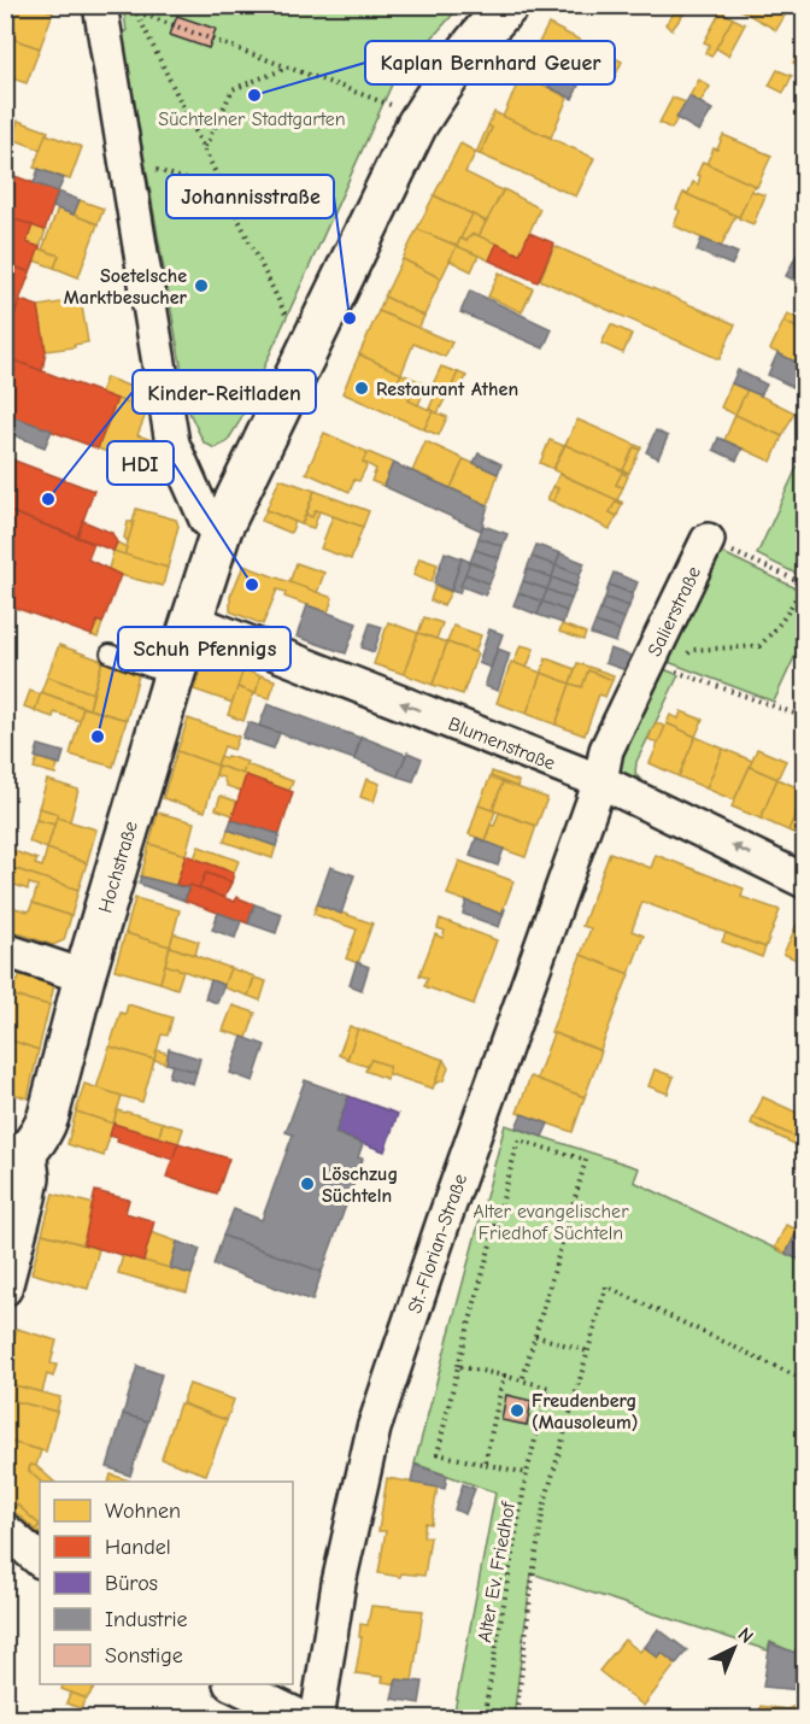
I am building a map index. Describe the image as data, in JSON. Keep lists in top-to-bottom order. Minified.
{"streets":{"main road":["Hochstraße"],"street":["Salierstraße","Blumenstraße","St.-Florian-Straße"],"path":["Alter Ev. Friedhof"]},"crossings":[["Salierstraße","Blumenstraße"],["Salierstraße","St.-Florian-Straße"],["Blumenstraße","Hochstraße"],["Blumenstraße","St.-Florian-Straße"]],"one_way":["Blumenstraße"],"parks":["Süchtelner Stadtgarten","Alter evangelischer Friedhof Süchteln"],"places":["Kaplan Bernhard Geuer","Soetelsche Marktbesucher","Johannisstraße","Restaurant Athen","Kinder-Reitladen","HDI","Schuh Pfennigs","Löschzug Süchteln","Freudenberg (Mausoleum)"],"legend":["Wohnen","Handel","Büros","Industrie","Sonstige"],"north":"top right"}
